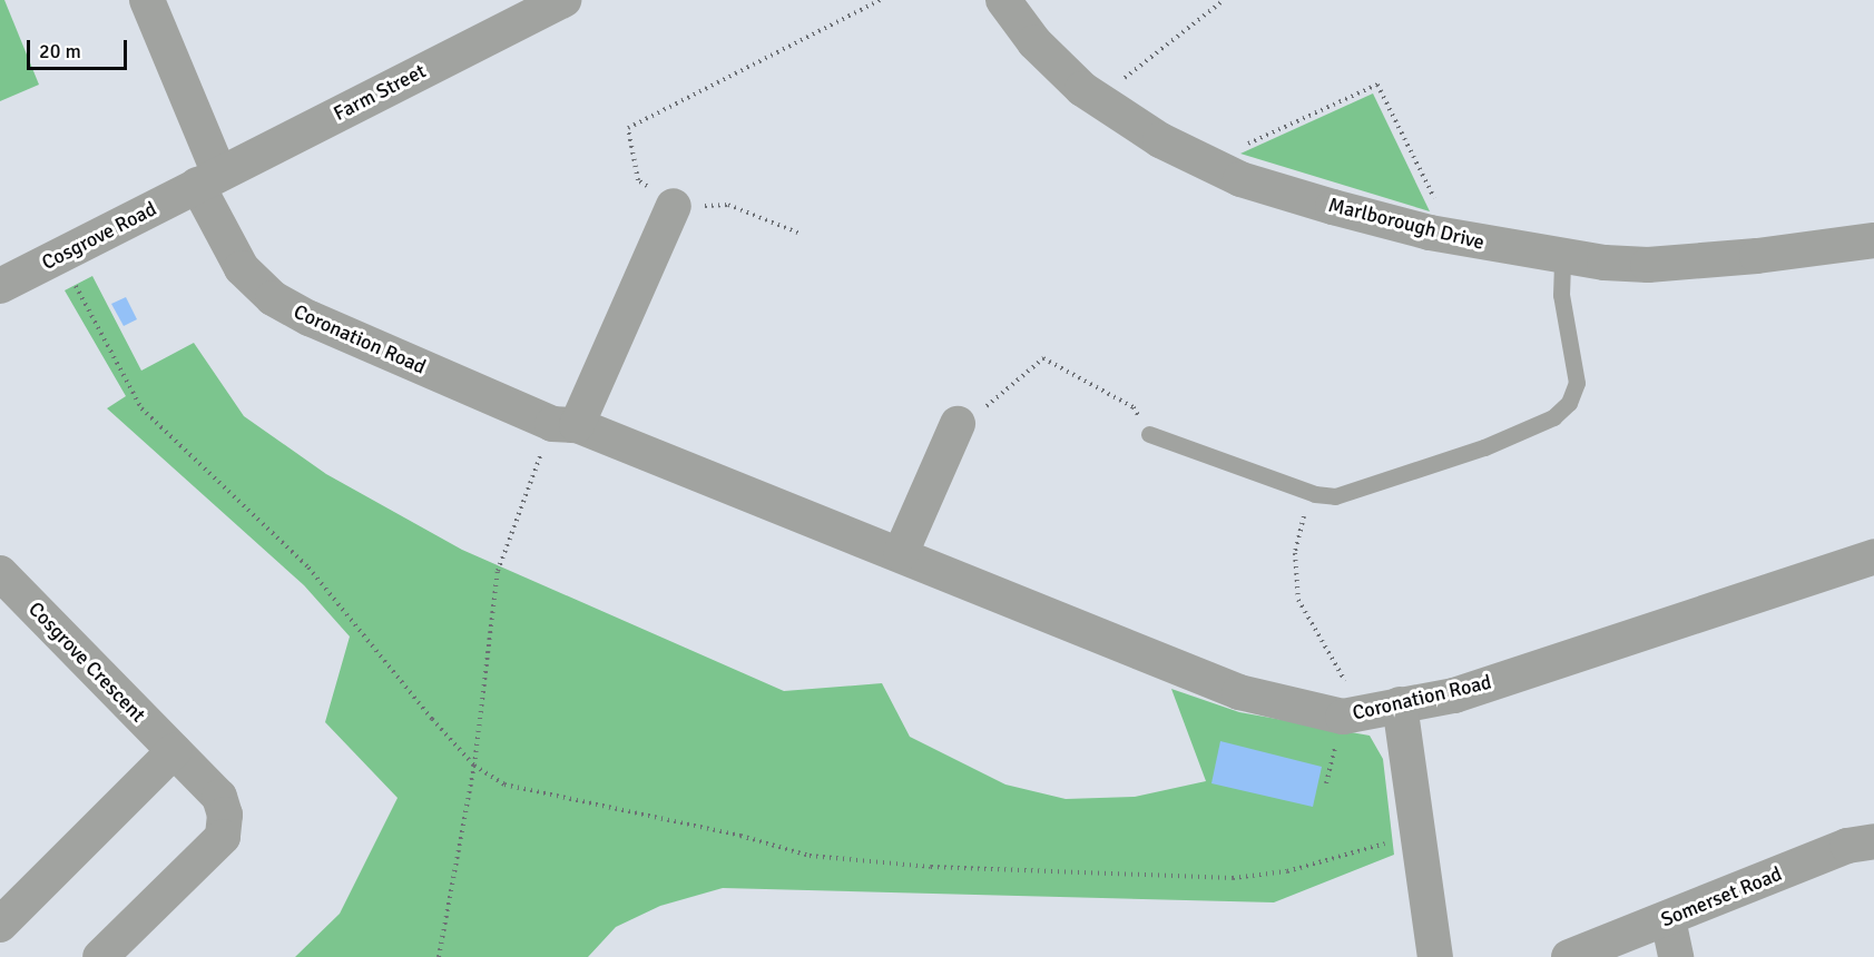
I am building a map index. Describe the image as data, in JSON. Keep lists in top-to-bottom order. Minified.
{"streets":{"street":["Farm Street","Marlborough Drive","Cosgrove Road","Coronation Road","Cosgrove Crescent","Somerset Road"]},"crossings":[["Farm Street","Cosgrove Road"],["Farm Street","Coronation Road"],["Cosgrove Road","Coronation Road"]],"scale_bar":"20 m"}
